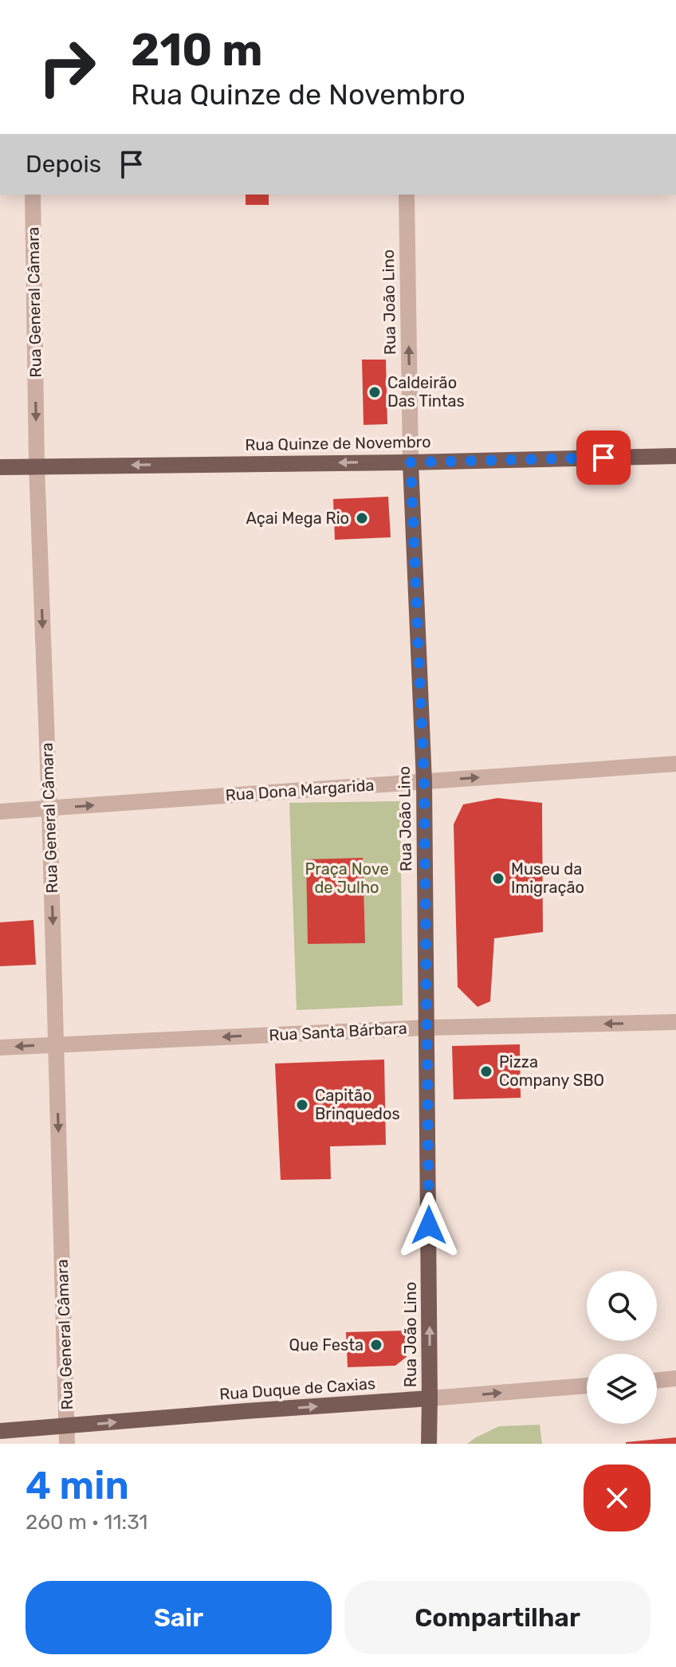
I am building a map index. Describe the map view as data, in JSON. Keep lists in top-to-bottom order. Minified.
{"streets":{"main road":["Rua João Lino","Rua Quinze de Novembro","Rua Duque de Caxias"],"street":["Rua General Câmara","Rua Dona Margarida","Rua Santa Bárbara"]},"crossings":[["Rua General Câmara","Rua Quinze de Novembro"],["Rua General Câmara","Rua Dona Margarida"],["Rua General Câmara","Rua Santa Bárbara"],["Rua General Câmara","Rua Duque de Caxias"],["Rua João Lino","Rua Quinze de Novembro"],["Rua João Lino","Rua Dona Margarida"],["Rua João Lino","Rua Santa Bárbara"],["Rua João Lino","Rua Duque de Caxias"]],"one_way":["Rua General Câmara","Rua João Lino","Rua Quinze de Novembro","Rua Dona Margarida","Rua Santa Bárbara","Rua Duque de Caxias"],"parks":["Praça Nove de Julho"],"places":["Caldeirão Das Tintas","Açai Mega Rio","Museu da Imigração","Pizza Company SBO","Capitão Brinquedos","Que Festa"],"page":{"turn":["210 m","Rua Quinze de Novembro"],"then":"Depois","heading":["4 min","260 m · 11:31"],"buttons":["Sair","Compartilhar"]}}
